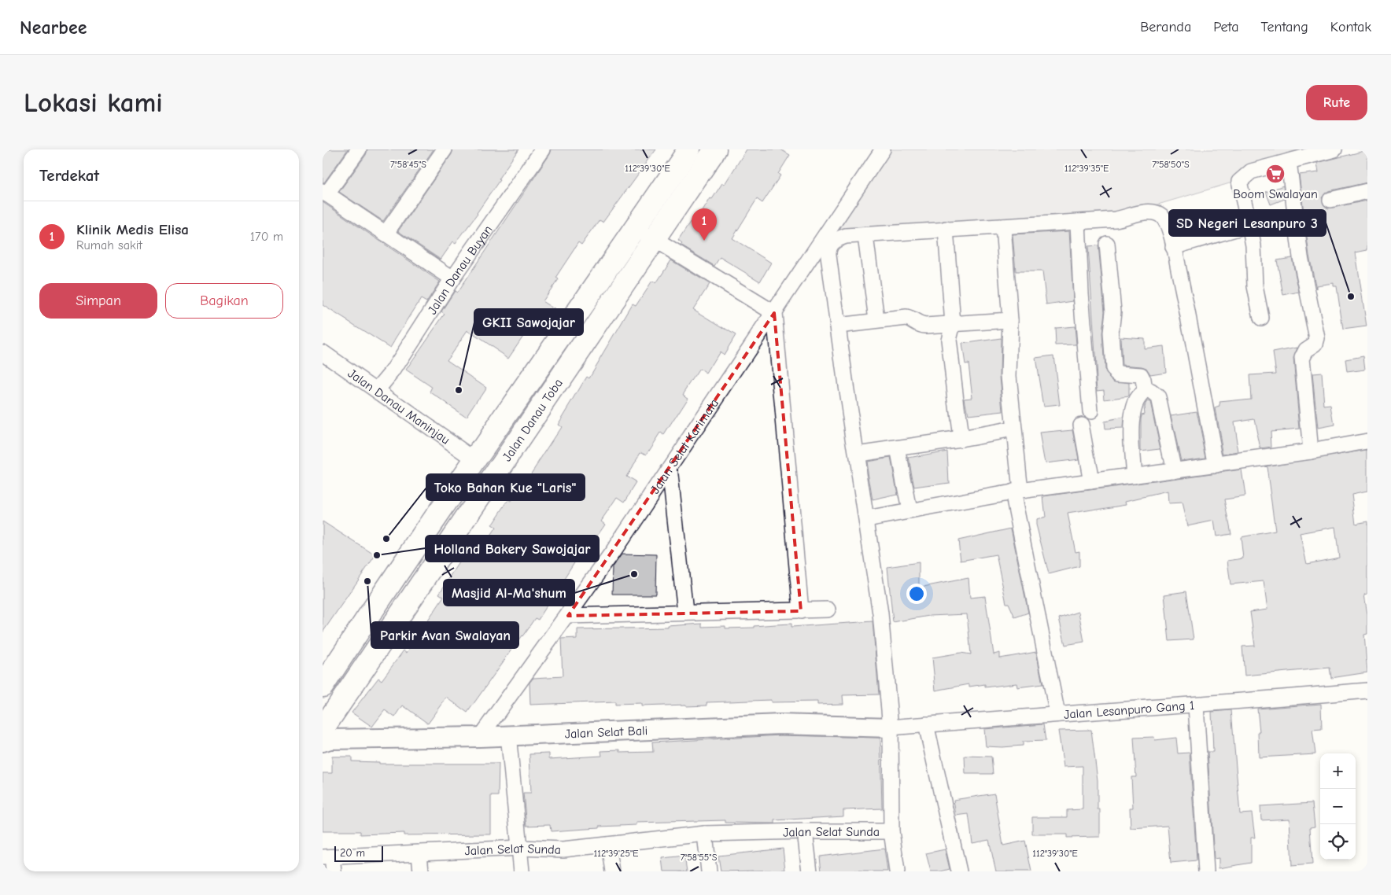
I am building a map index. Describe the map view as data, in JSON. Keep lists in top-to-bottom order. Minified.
{"streets":{"main road":["Jalan Danau Toba"],"street":["Jalan Danau Buyan","Jalan Danau Maninjau","Jalan Selat Karimata","Jalan Lesanpuro Gang 1","Jalan Selat Bali","Jalan Selat Sunda"]},"crossings":[["Jalan Danau Buyan","Jalan Danau Maninjau"],["Jalan Danau Maninjau","Jalan Danau Toba"],["Jalan Selat Karimata","Jalan Selat Bali"],["Jalan Lesanpuro Gang 1","Jalan Selat Bali"]],"places":{"supermarket":["Boom Swalayan"],"other":["SD Negeri Lesanpuro 3","GKII Sawojajar","Toko Bahan Kue \"Laris\"","Holland Bakery Sawojajar","Masjid Al-Ma'shum","Parkir Avan Swalayan"]},"scale_bar":"20 m","page":{"header":"Nearbee","nav":["Beranda","Peta","Tentang","Kontak"],"buttons":["Rute",["Simpan","Bagikan"]],"title":"Lokasi kami","heading":"Terdekat","list":[{"mark":"1","name":"Klinik Medis Elisa","note":"Rumah sakit","value":"170 m"}],"pins":"1","map_buttons":["+","−"],"scale":"20 m"},"coordinates":["7°58'45\"S","7°58'50\"S","112°39'30\"E","112°39'35\"E","112°39'25\"E","7°58'55\"S"]}
